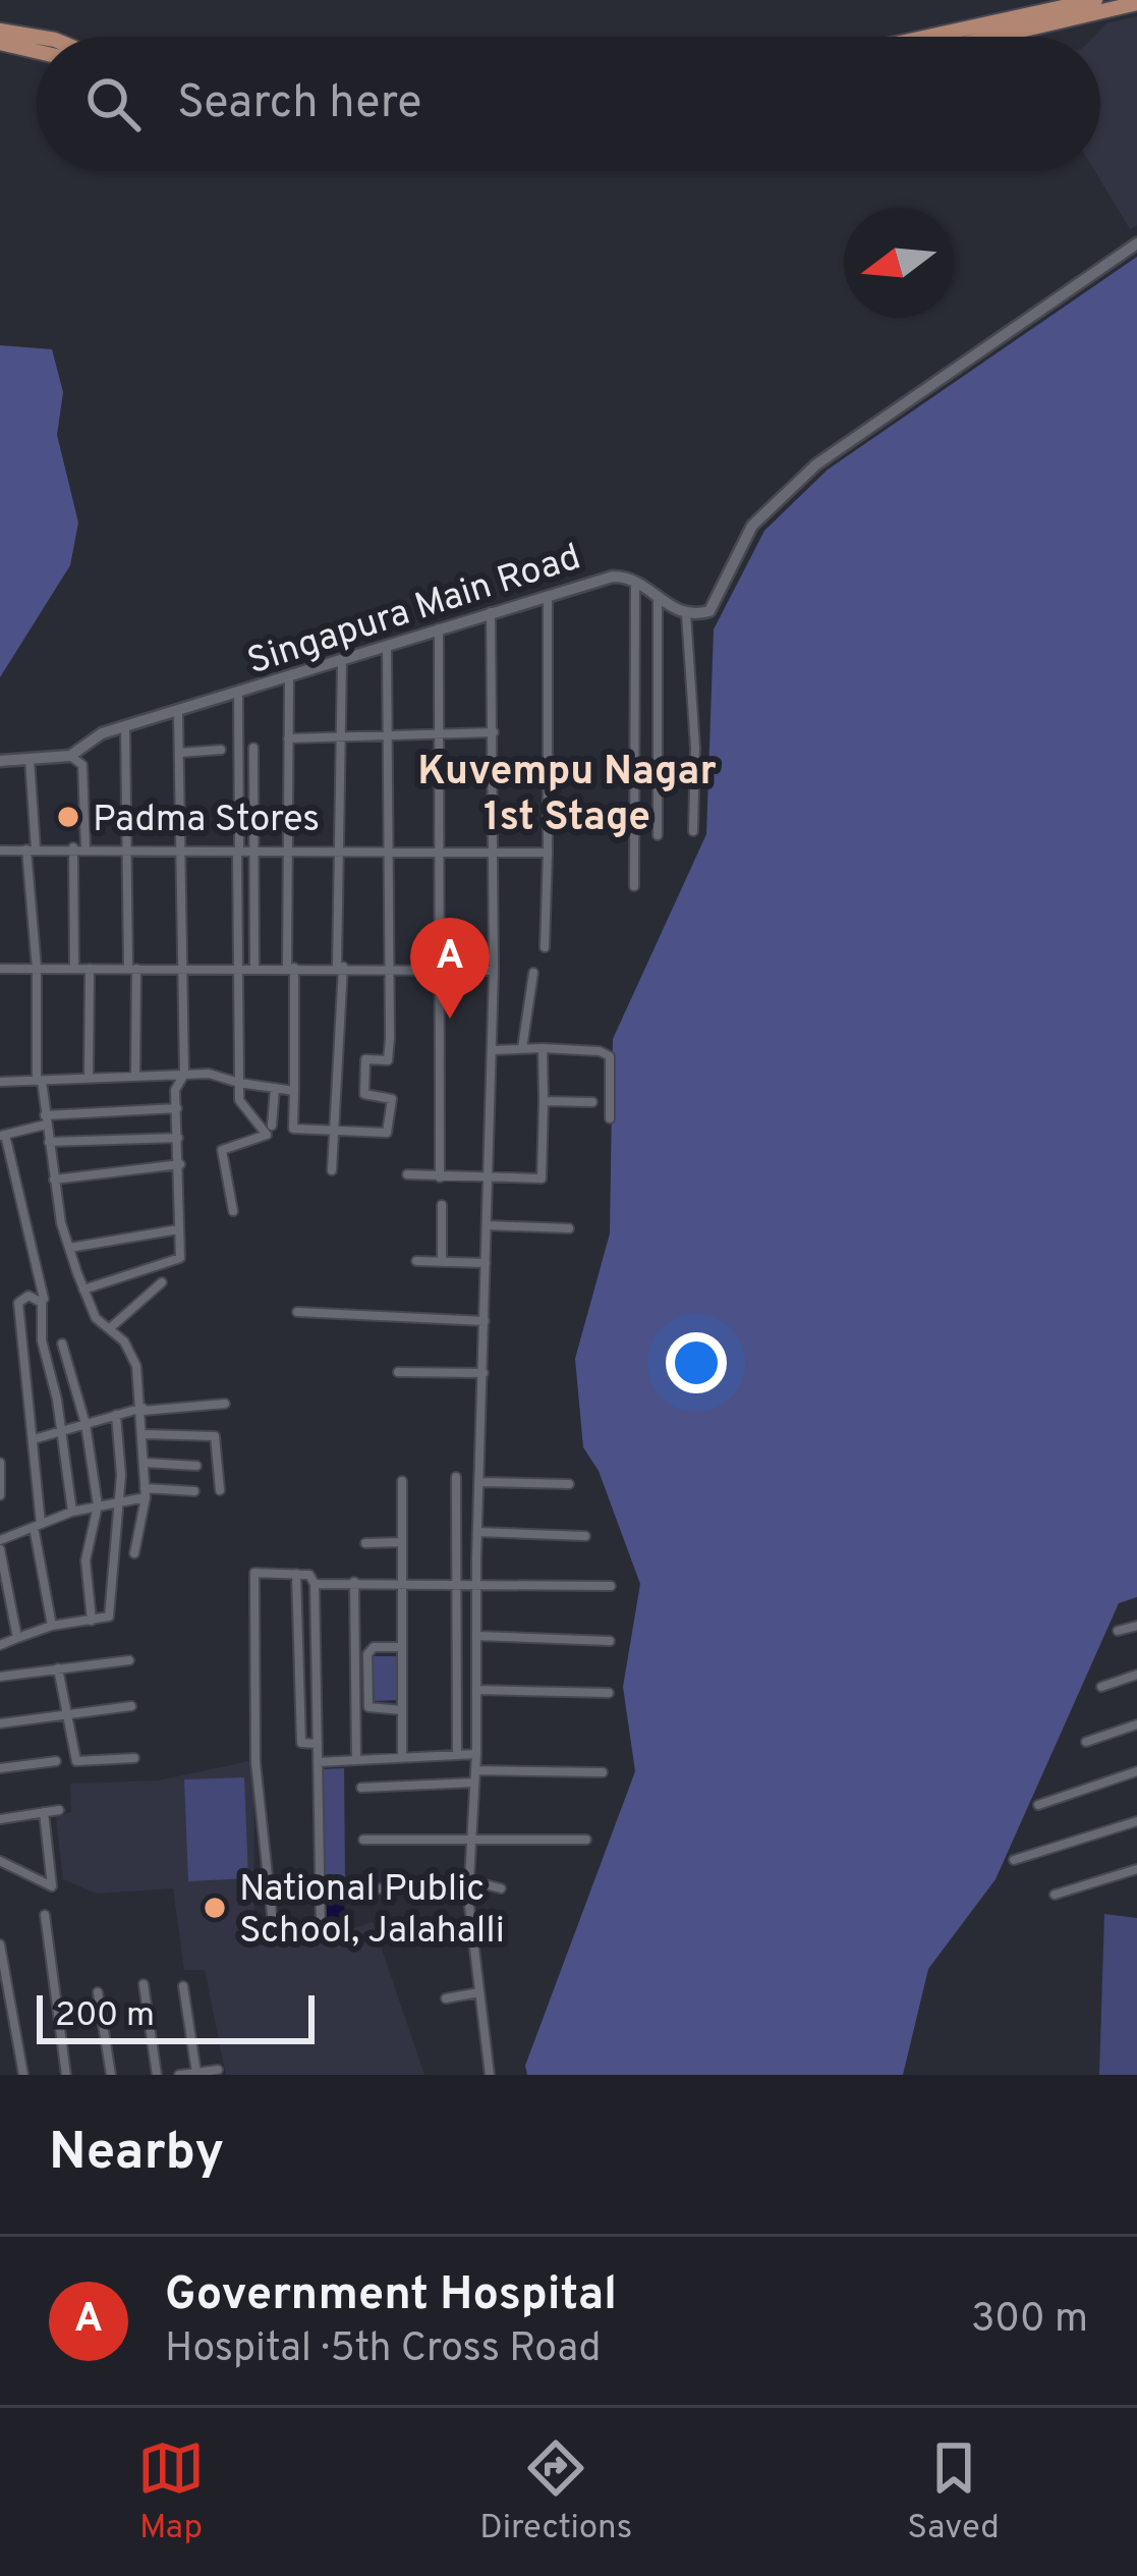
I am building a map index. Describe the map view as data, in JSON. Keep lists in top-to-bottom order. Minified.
{"streets":{"street":["Singapura Main Road"]},"districts":["Kuvempu Nagar 1st Stage"],"places":["Padma Stores","National Public School, Jalahalli"],"scale_bar":"200 m","north":"left","page":{"search":"Search here","pins":"A","scale":"200 m","heading":"Nearby","list":[{"mark":"A","name":"Government Hospital","note":"Hospital · 5th Cross Road","value":"300 m"}],"nav":["Map","Directions","Saved"]}}
